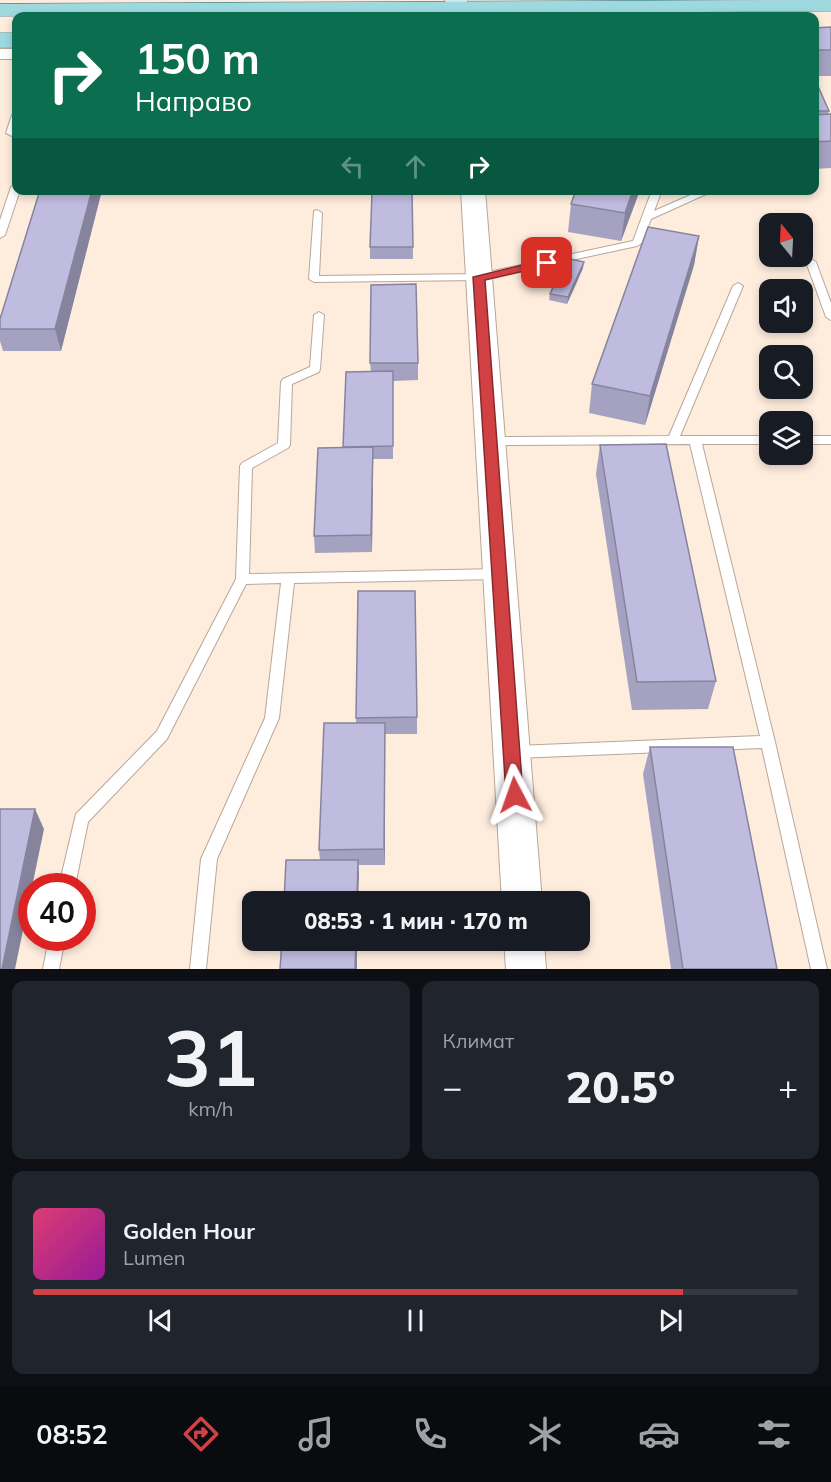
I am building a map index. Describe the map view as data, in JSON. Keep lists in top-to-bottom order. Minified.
{"north":"top","page":{"turn":["150 m","Направо"],"limit":"40","trip":"08:53 · 1 мин · 170 m","tile":[["31","km/h"],"Климат"],"heat":["−","20.5°","+"],"song":["Golden Hour","Lumen"],"tabs":"08:52"}}
